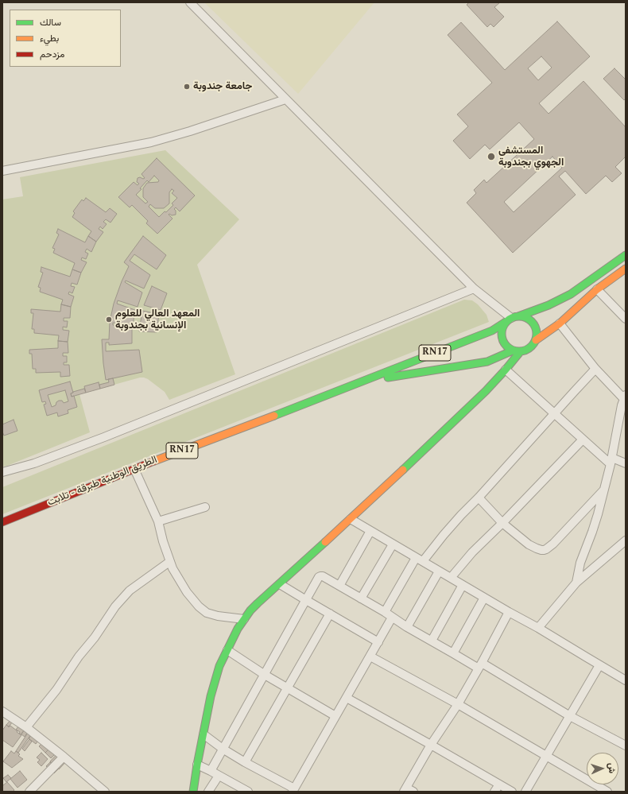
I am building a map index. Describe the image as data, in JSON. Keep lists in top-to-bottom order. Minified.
{"streets":{"main road":["RN17","الطريق الوطنية طبرقة - تلابت"]},"crossings":[["RN17","الطريق الوطنية طبرقة - تلابت"]],"places":["جامعة جندوبة","المستشفى الجهوي بجندوبة","المعهد العالي للعلوم الإنسانية بجندوبة"],"legend":["سالك","بطيء","مزدحم"],"north":"right"}
